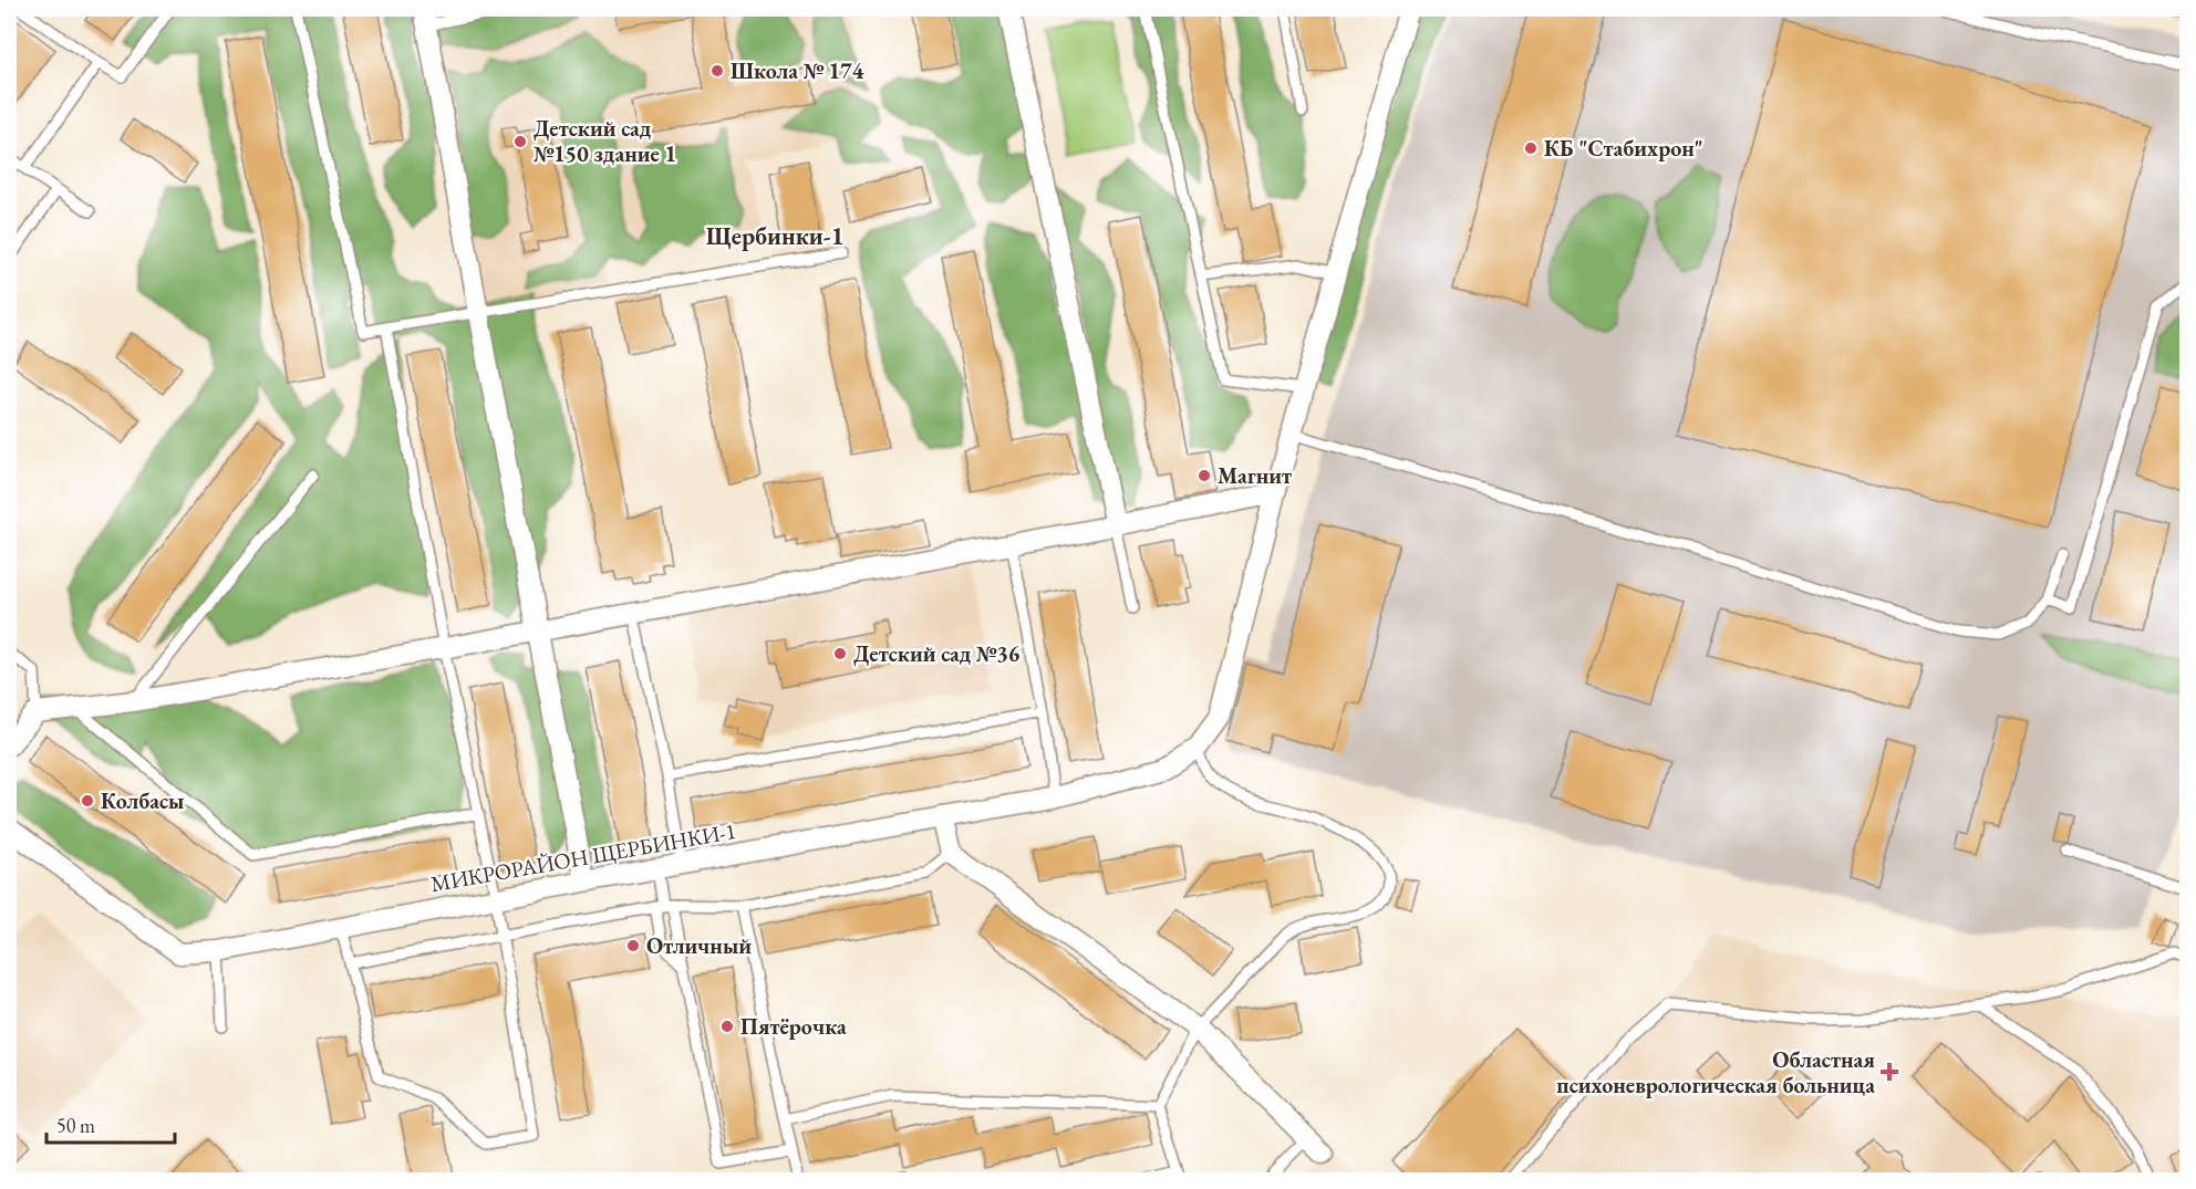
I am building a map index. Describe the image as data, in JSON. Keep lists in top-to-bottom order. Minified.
{"streets":{"street":["МИКРОРАЙОН ЩЕРБИНКИ-1"]},"districts":["Щербинки-1"],"places":{"other":["Школа № 174","Детский сад №150 здание 1","КБ \"Стабихрон\"","Магнит","Детский сад №36","Колбасы","Отличный","Пятёрочка"],"health":["Областная психоневрологическая больница"]},"scale_bar":"50 m"}
